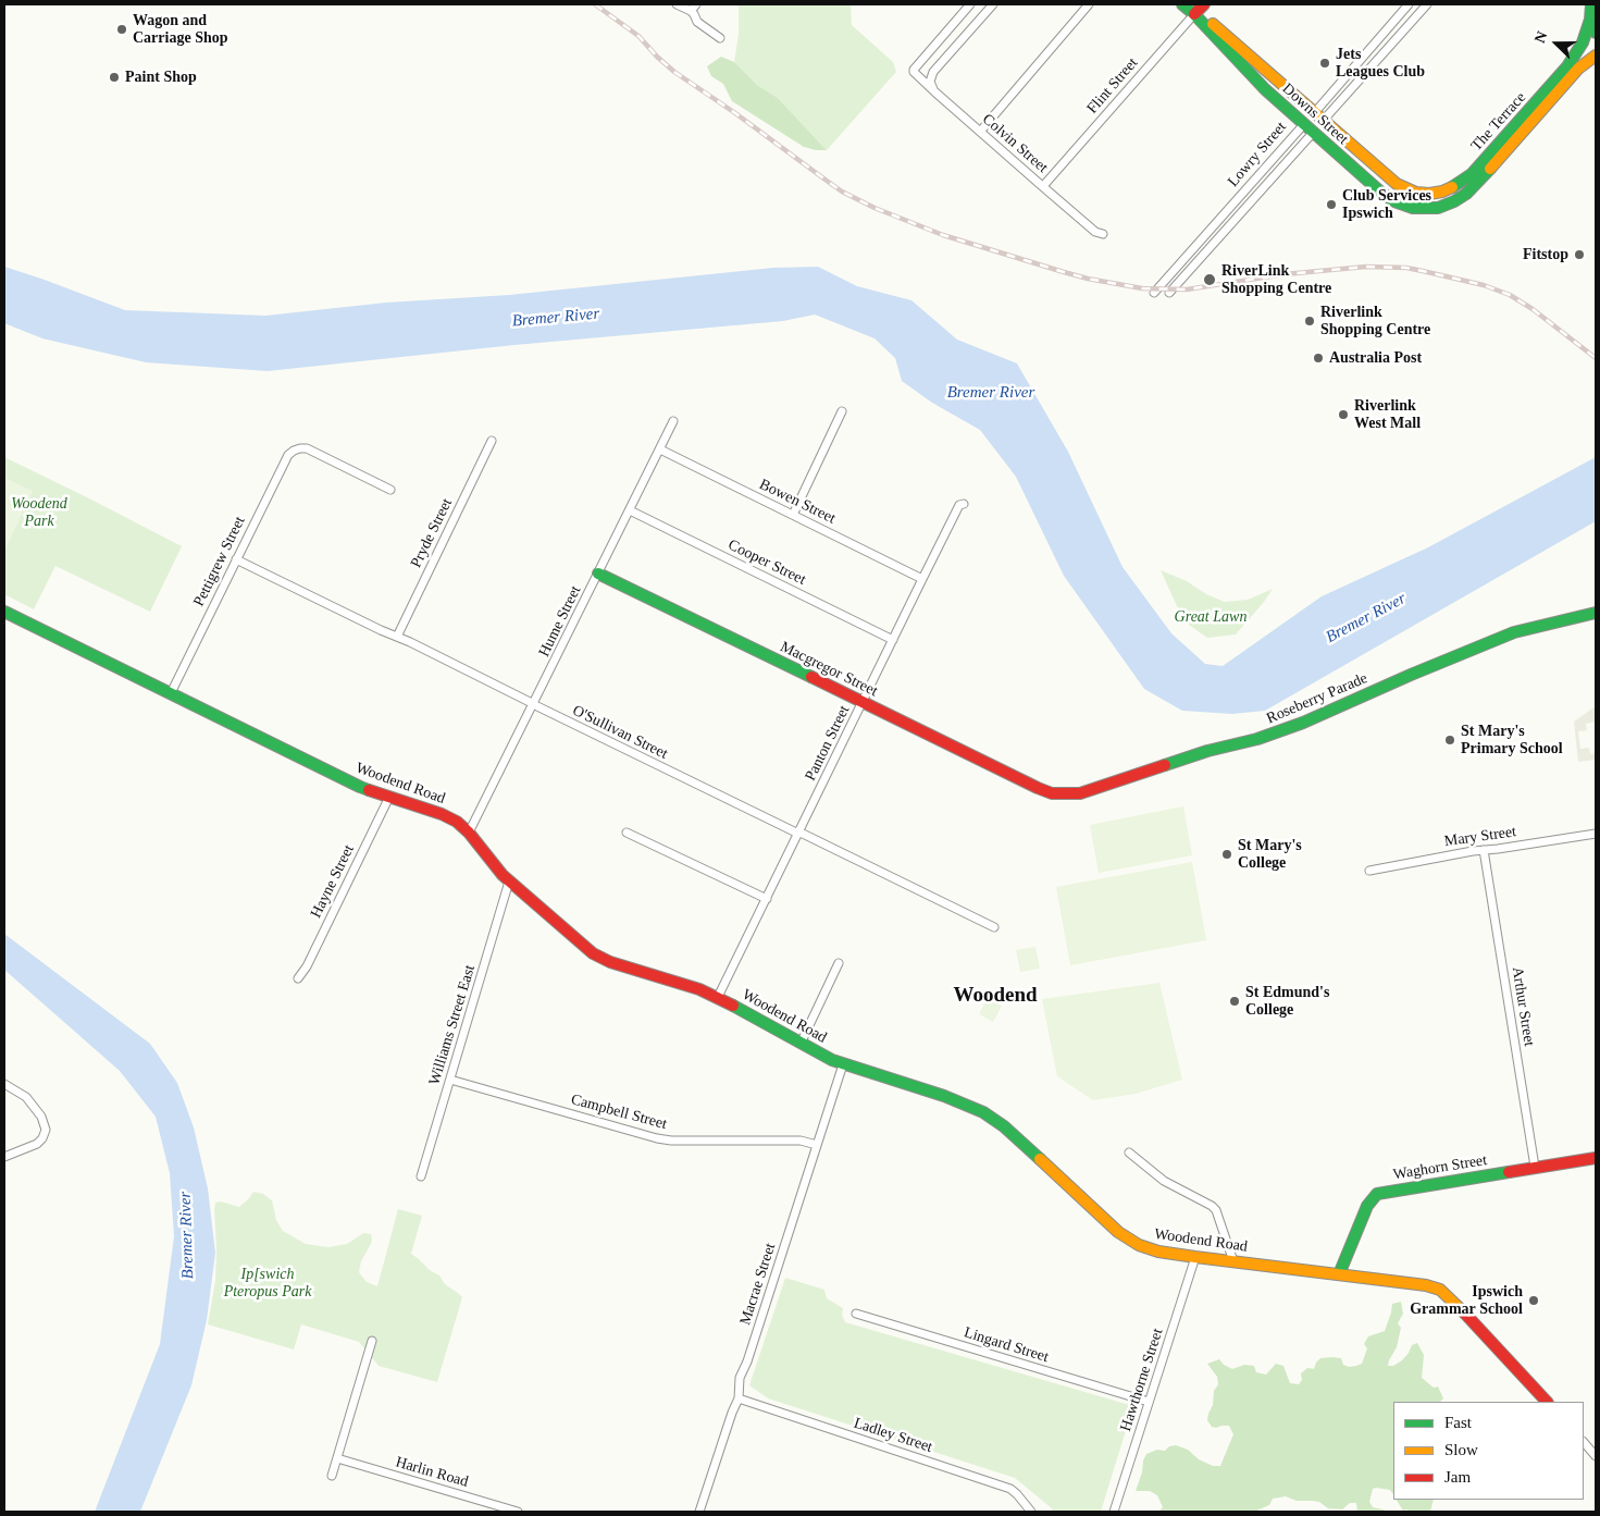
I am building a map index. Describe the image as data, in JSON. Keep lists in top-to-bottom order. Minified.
{"streets":{"street":["Flint Street","Downs Street","The Terrace","Colvin Street","Lowry Street","Bowen Street","Pryde Street","Pettigrew Street","Cooper Street","Hume Street","Macgregor Street","Roseberry Parade","O'Sullivan Street","Panton Street","Woodend Road","Mary Street","Hayne Street","Arthur Street","Williams Street East","Campbell Street","Waghorn Street","Macrae Street","Lingard Street","Hawthorne Street","Ladley Street","Harlin Road"]},"crossings":[["Flint Street","Downs Street"],["Flint Street","Colvin Street"],["Downs Street","The Terrace"],["Downs Street","Lowry Street"],["Bowen Street","Hume Street"],["Bowen Street","Panton Street"],["Pryde Street","O'Sullivan Street"],["Pettigrew Street","O'Sullivan Street"],["Pettigrew Street","Woodend Road"],["Cooper Street","Hume Street"],["Cooper Street","Panton Street"],["Hume Street","Macgregor Street"],["Hume Street","O'Sullivan Street"],["Hume Street","Woodend Road"],["Macgregor Street","Roseberry Parade"],["Macgregor Street","Panton Street"],["O'Sullivan Street","Panton Street"],["Panton Street","Woodend Road"],["Woodend Road","Hayne Street"],["Woodend Road","Williams Street East"],["Woodend Road","Waghorn Street"],["Woodend Road","Macrae Street"],["Woodend Road","Hawthorne Street"],["Mary Street","Arthur Street"],["Arthur Street","Waghorn Street"],["Williams Street East","Campbell Street"],["Campbell Street","Macrae Street"],["Macrae Street","Ladley Street"],["Lingard Street","Hawthorne Street"]],"districts":["Woodend"],"water":["Bremer River"],"parks":["Woodend Park","Great Lawn","Ip[swich Pteropus Park"],"places":["Wagon and Carriage Shop","Jets Leagues Club","Paint Shop","Club Services Ipswich","Fitstop","RiverLink Shopping Centre","Riverlink Shopping Centre","Australia Post","Riverlink West Mall","St Mary's Primary School","St Mary's College","St Edmund's College","Ipswich Grammar School"],"legend":["Fast","Slow","Jam"],"north":"left"}
